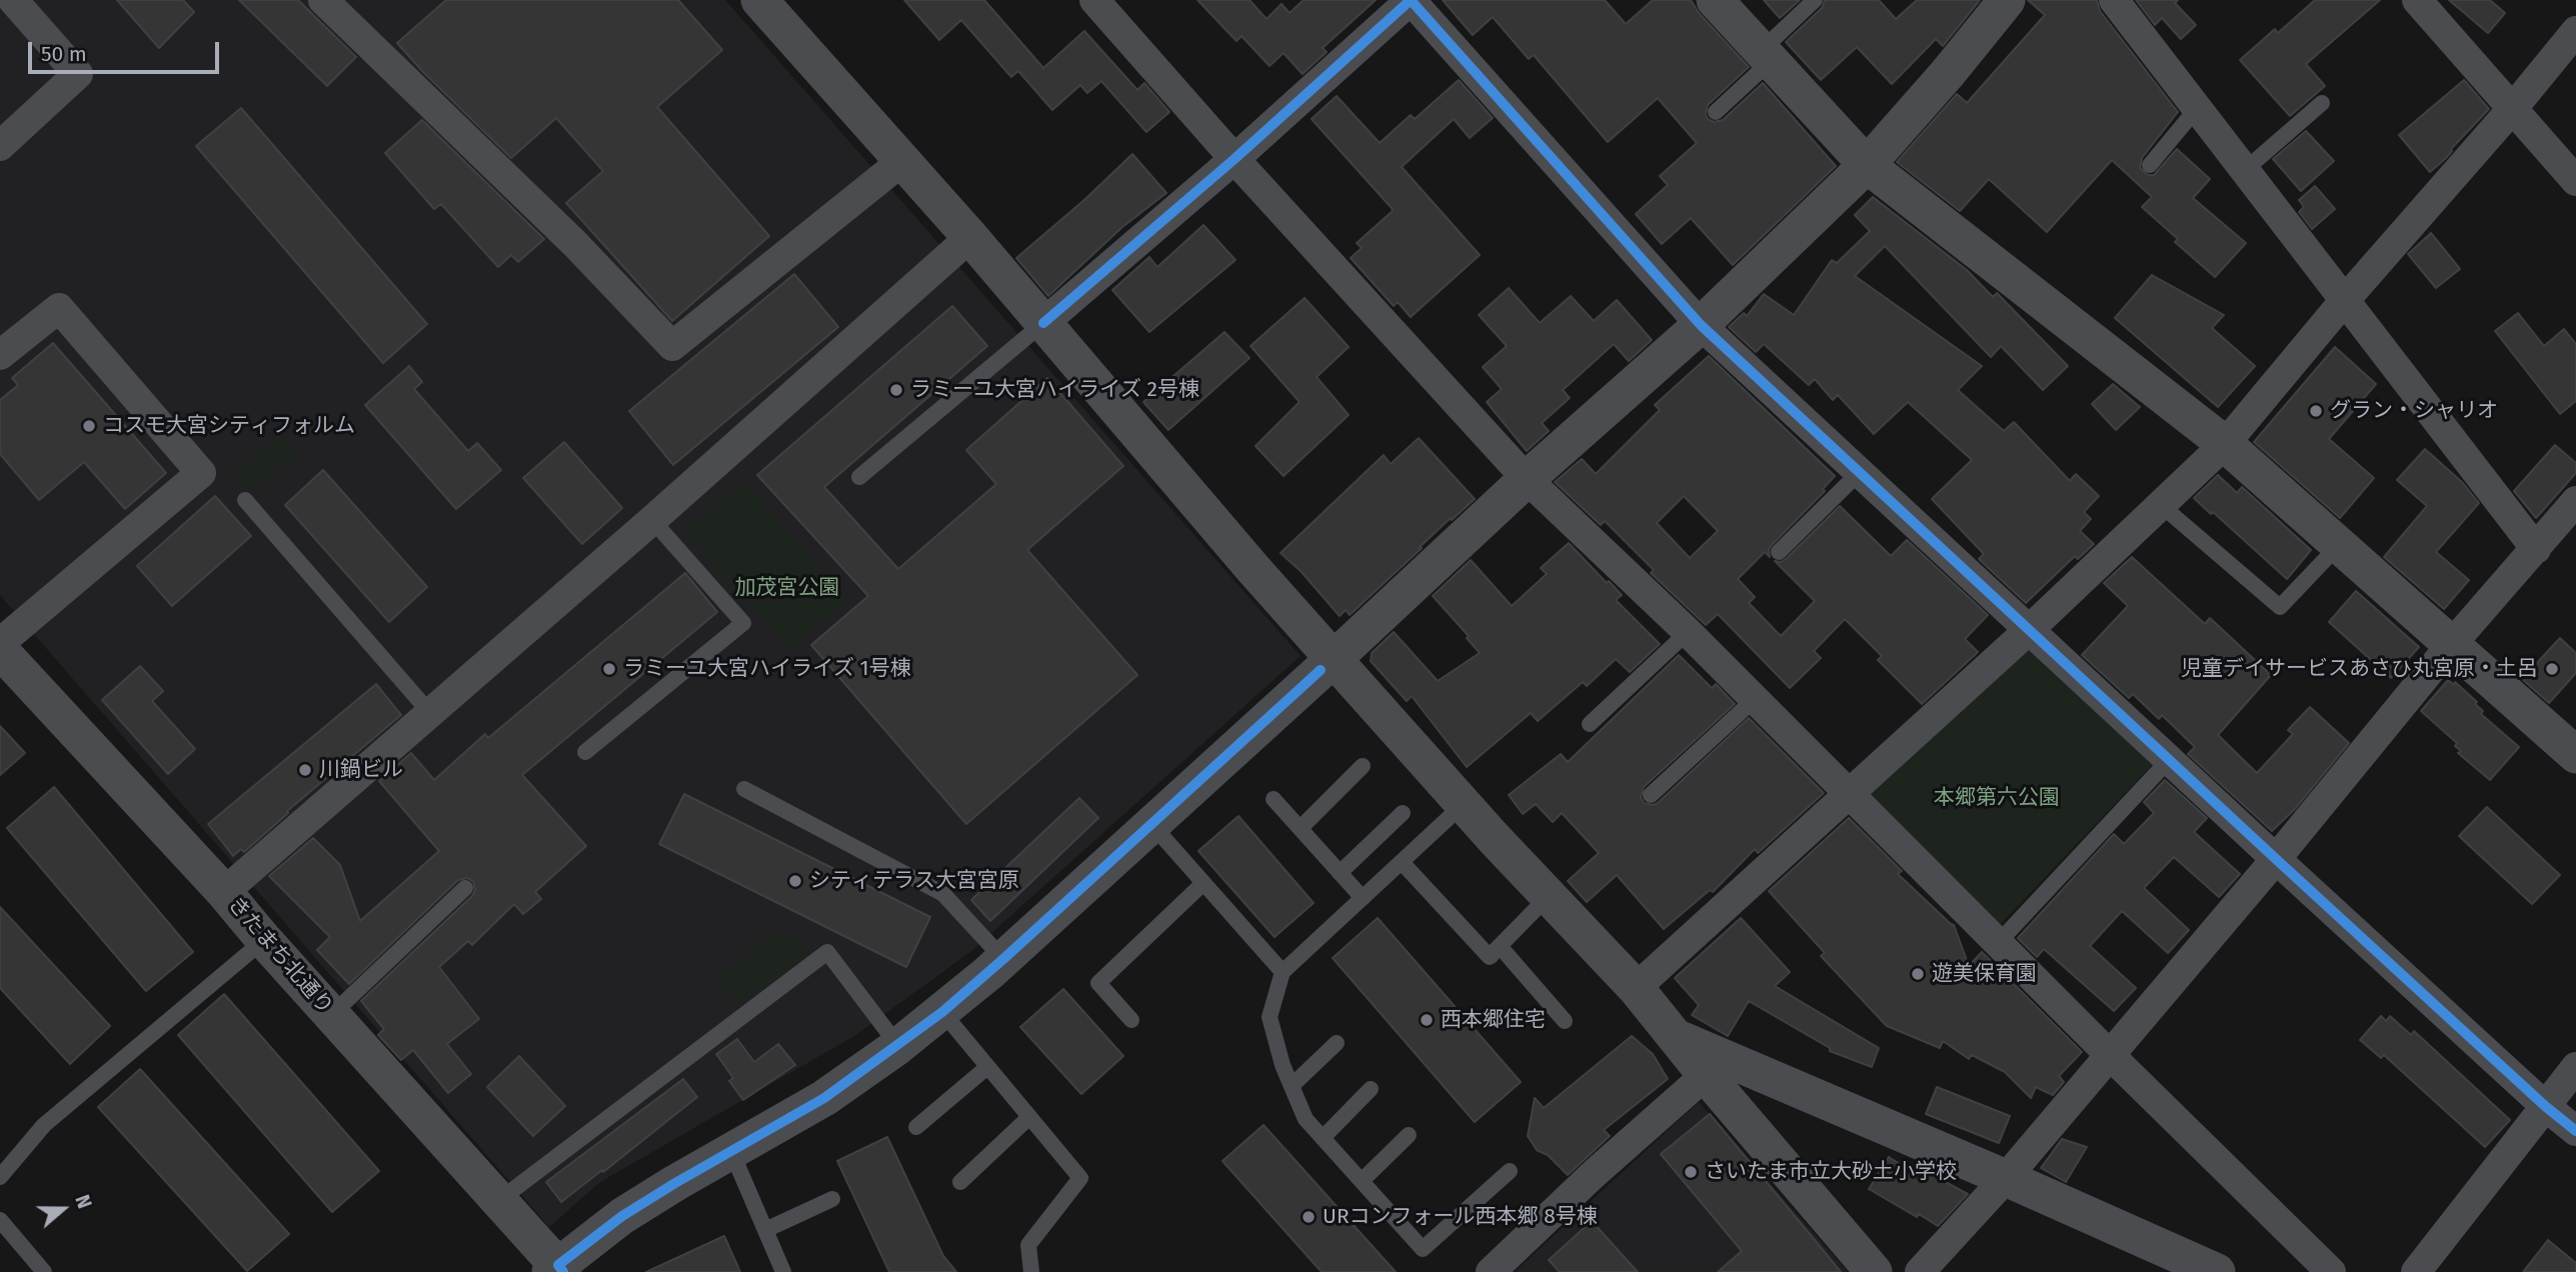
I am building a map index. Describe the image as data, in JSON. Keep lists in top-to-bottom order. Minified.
{"streets":{"street":["きたまち北通り"]},"parks":["加茂宮公園","本郷第六公園"],"places":["ラミーユ大宮ハイライズ 2号棟","グラン・シャリオ","コスモ大宮シティフォルム","ラミーユ大宮ハイライズ 1号棟","児童デイサービスあさひ丸宮原・土呂","川鍋ビル","シティテラス大宮宮原","遊美保育園","西本郷住宅","さいたま市立大砂土小学校","URコンフォール西本郷 8号棟"],"scale_bar":"50 m","north":"right"}
